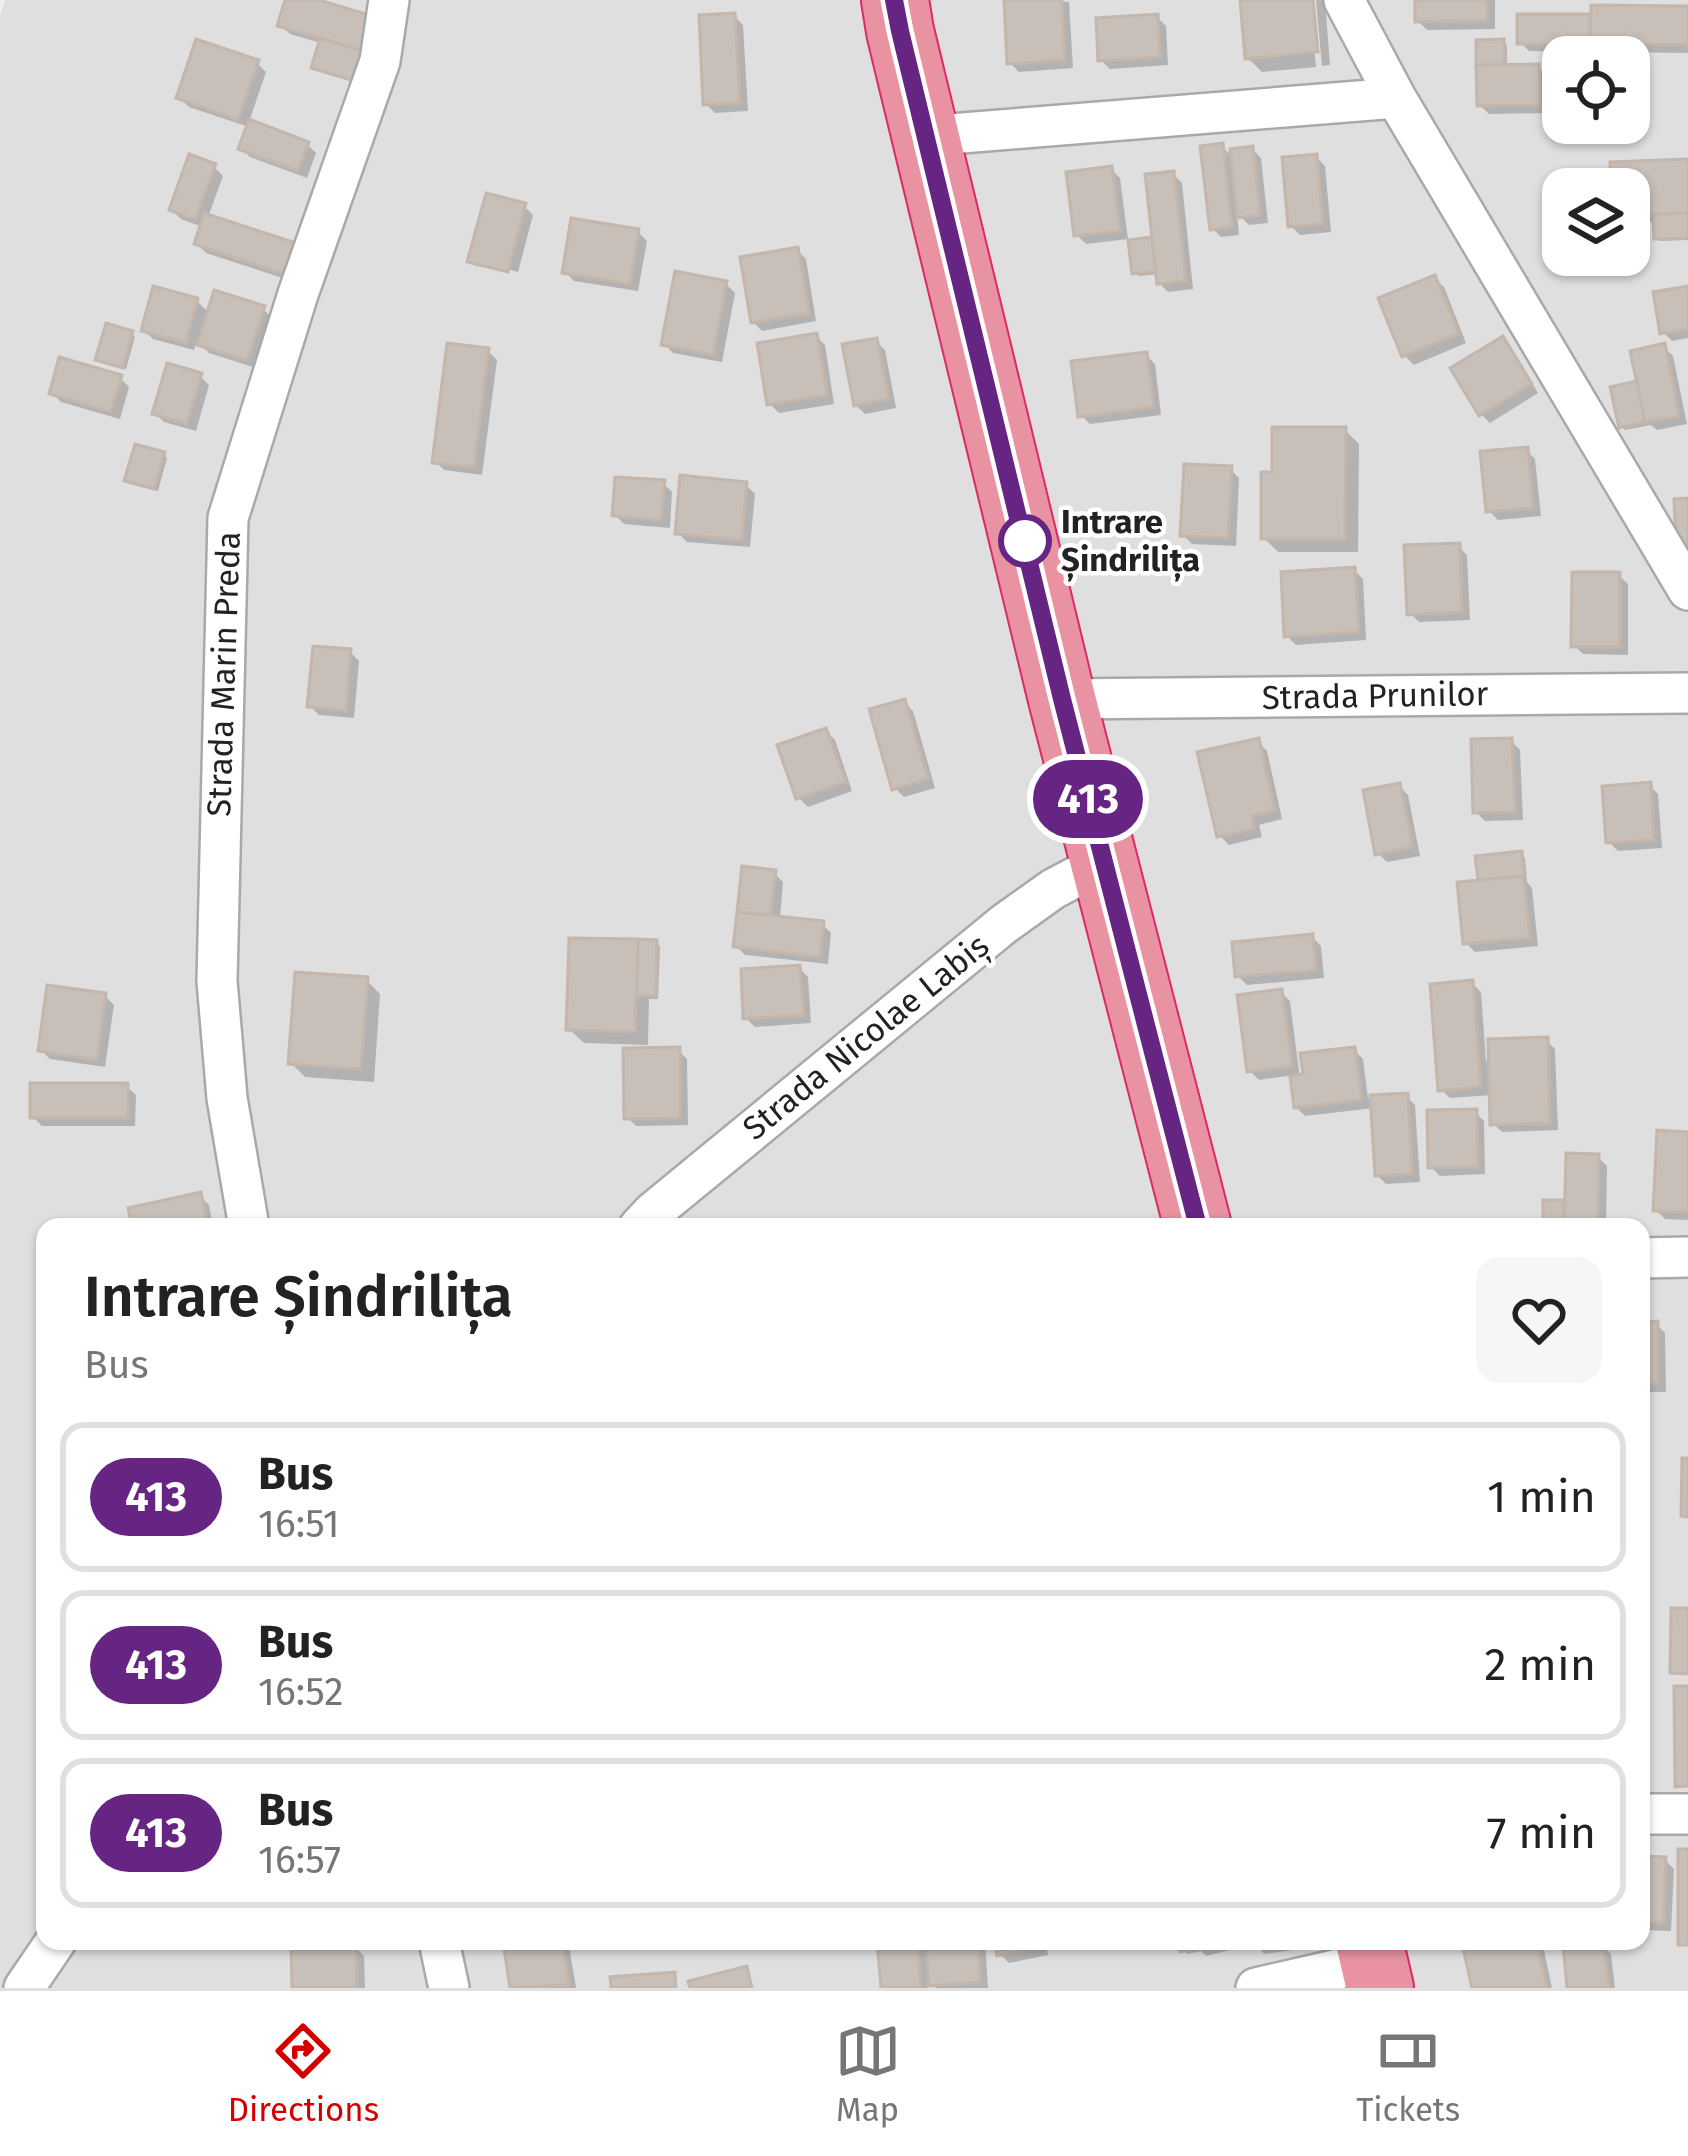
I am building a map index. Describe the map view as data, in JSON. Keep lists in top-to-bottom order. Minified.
{"streets":{"street":["Strada Marin Preda","Strada Prunilor","Strada Nicolae Labiș"]},"places":["Intrare Șindrilița"],"lines":["bus line 413"],"page":{"on_map":"413","heading":["Intrare Șindrilița","Bus"],"list":[{"mark":"413","name":"Bus","note":"16:51","value":"1 min"},{"mark":"413","name":"Bus","note":"16:52","value":"2 min"},{"mark":"413","name":"Bus","note":"16:57","value":"7 min"}],"tabs":["Directions","Map","Tickets"]}}
